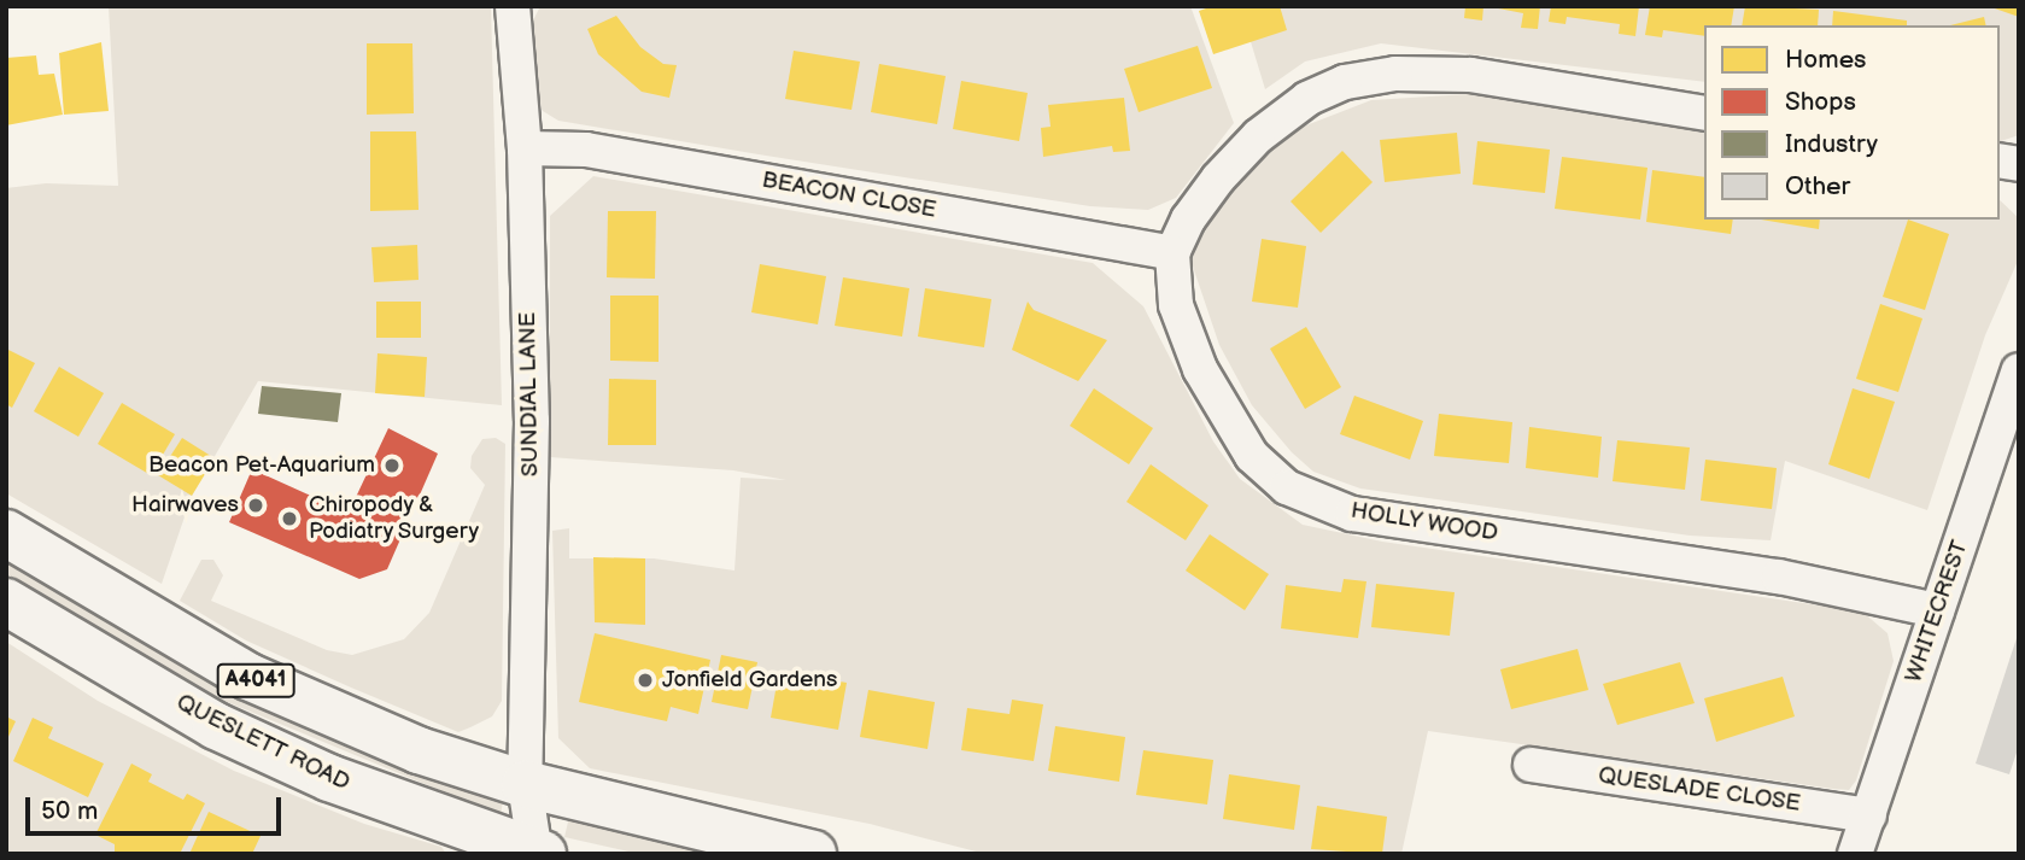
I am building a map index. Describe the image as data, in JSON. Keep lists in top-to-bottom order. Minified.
{"streets":{"highway":["A4041","QUESLETT ROAD"],"street":["BEACON CLOSE","SUNDIAL LANE","HOLLY WOOD","WHITECREST","QUESLADE CLOSE"]},"crossings":[["BEACON CLOSE","SUNDIAL LANE"],["BEACON CLOSE","HOLLY WOOD"],["SUNDIAL LANE","A4041"],["SUNDIAL LANE","QUESLETT ROAD"],["HOLLY WOOD","WHITECREST"],["WHITECREST","QUESLADE CLOSE"],["A4041","QUESLETT ROAD"]],"places":["Beacon Pet-Aquarium","Hairwaves","Chiropody & Podiatry Surgery","Jonfield Gardens"],"legend":["Homes","Shops","Industry","Other"],"scale_bar":"50 m"}
